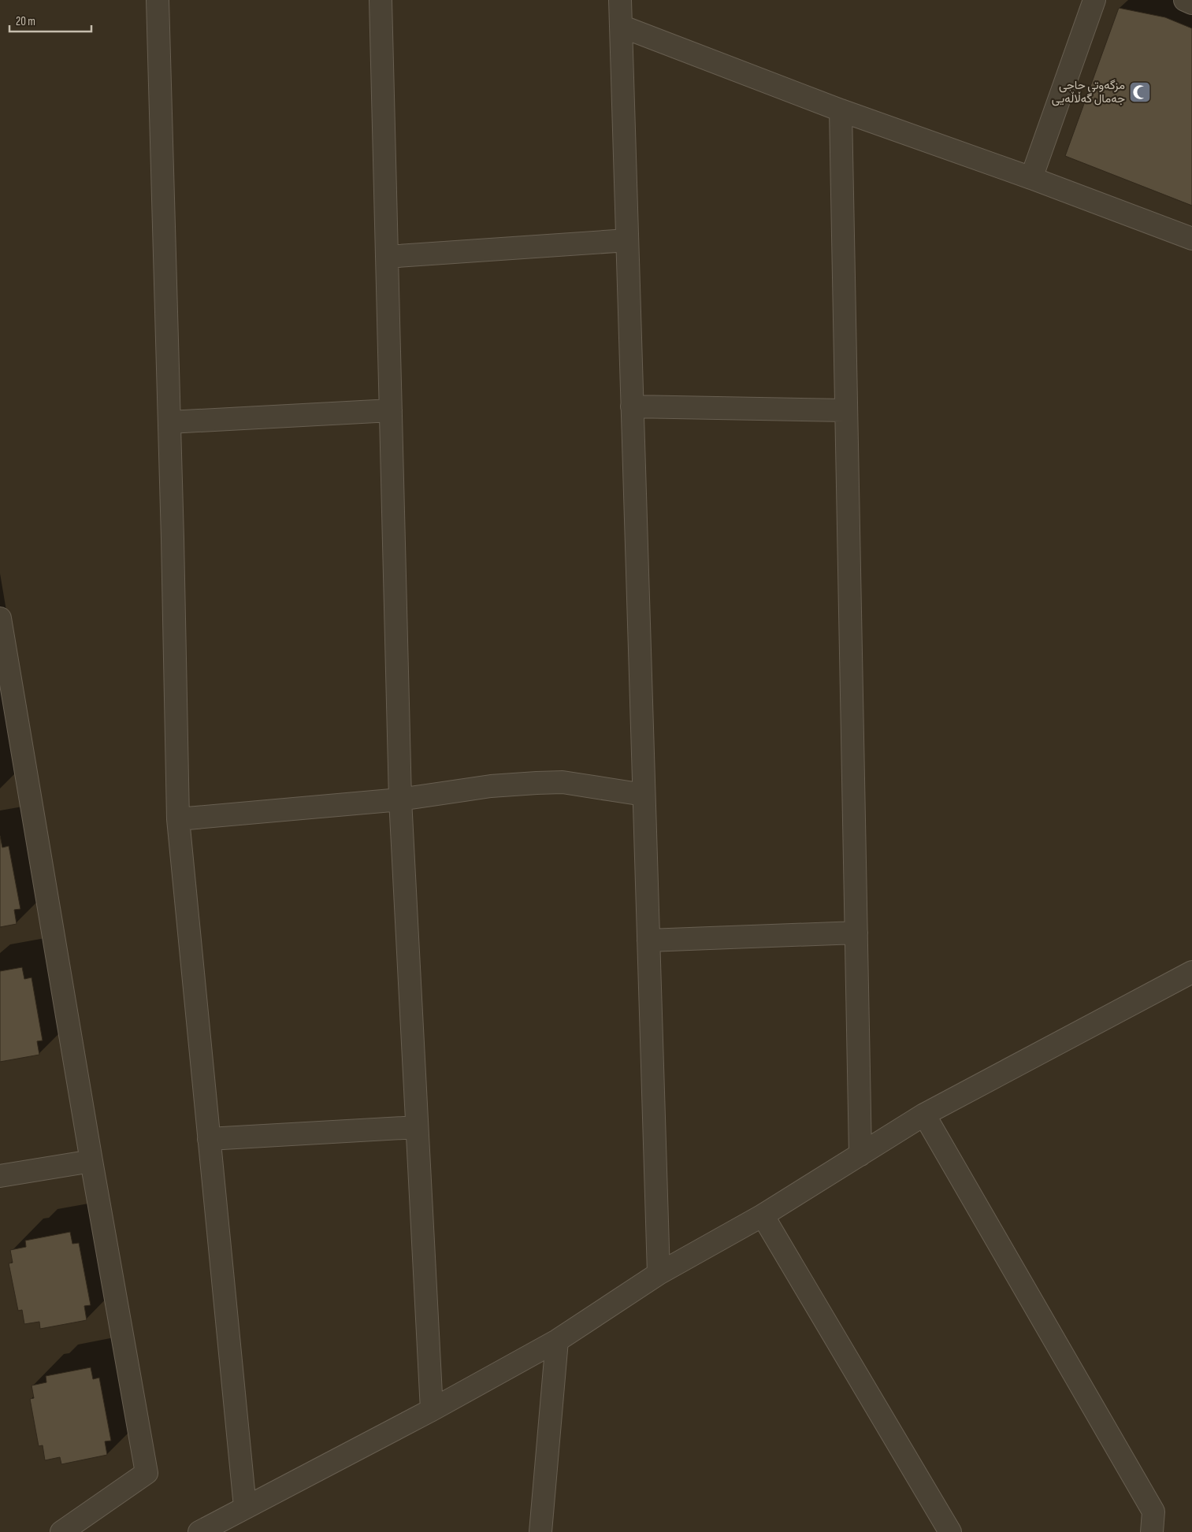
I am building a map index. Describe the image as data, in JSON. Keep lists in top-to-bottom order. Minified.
{"places":{"mosque":["مزگەوتی حاجی جەمال گەڵاڵەیی"]},"scale_bar":"20 m"}
